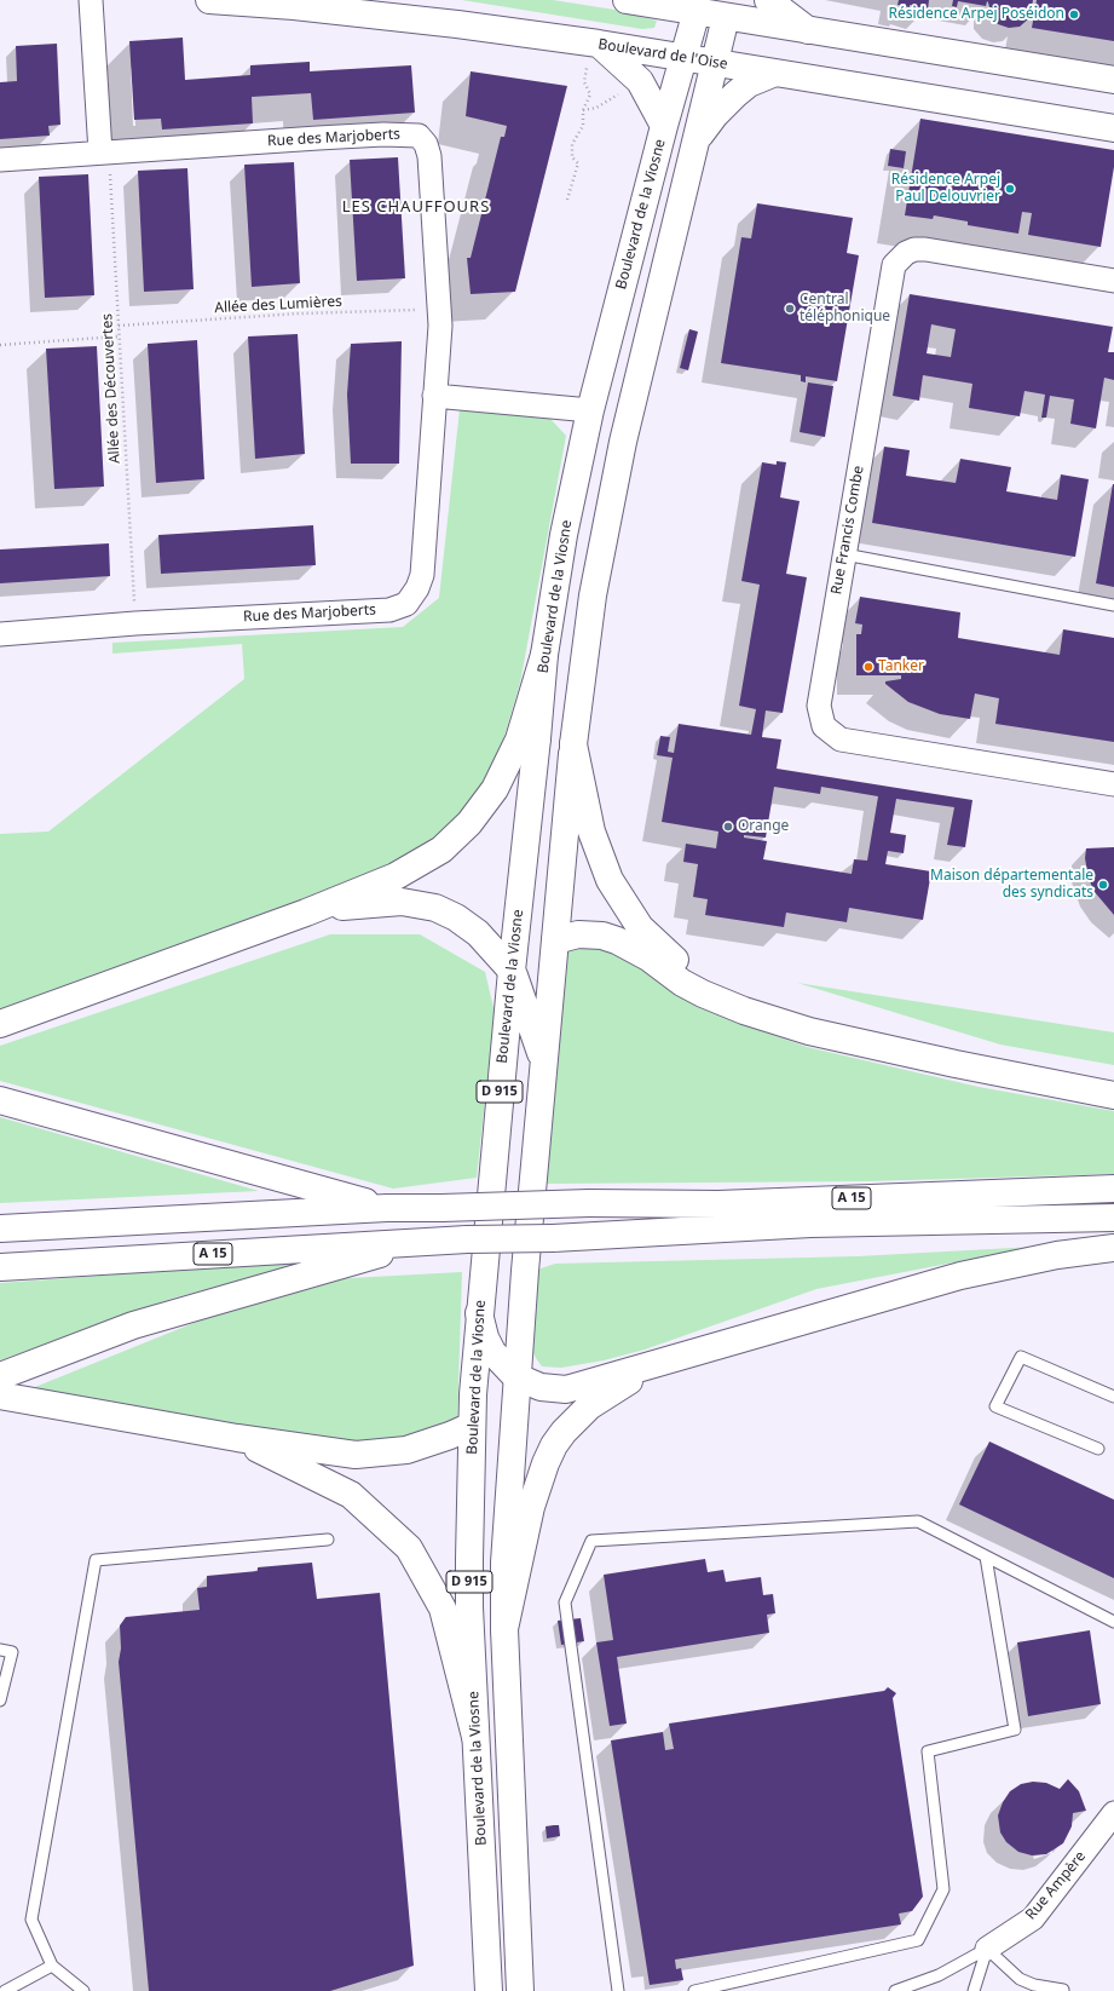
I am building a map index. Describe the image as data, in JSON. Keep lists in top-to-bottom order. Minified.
{"streets":{"main road":["Boulevard de l'Oise","Boulevard de la Viosne","D 915","A 15"],"street":["Rue des Marjoberts","Rue Francis Combe","Rue Ampère"],"path":["Allée des Lumières","Allée des Découvertes"]},"crossings":[["Boulevard de l'Oise","Boulevard de la Viosne"],["Rue des Marjoberts","Allée des Lumières"],["Rue des Marjoberts","Allée des Découvertes"],["Allée des Lumières","Allée des Découvertes"]],"districts":["LES CHAUFFOURS"],"places":["Résidence Arpej Poséidon","Résidence Arpej Paul Delouvrier","Central téléphonique","Tanker","Orange","Maison départementale des syndicats"]}
